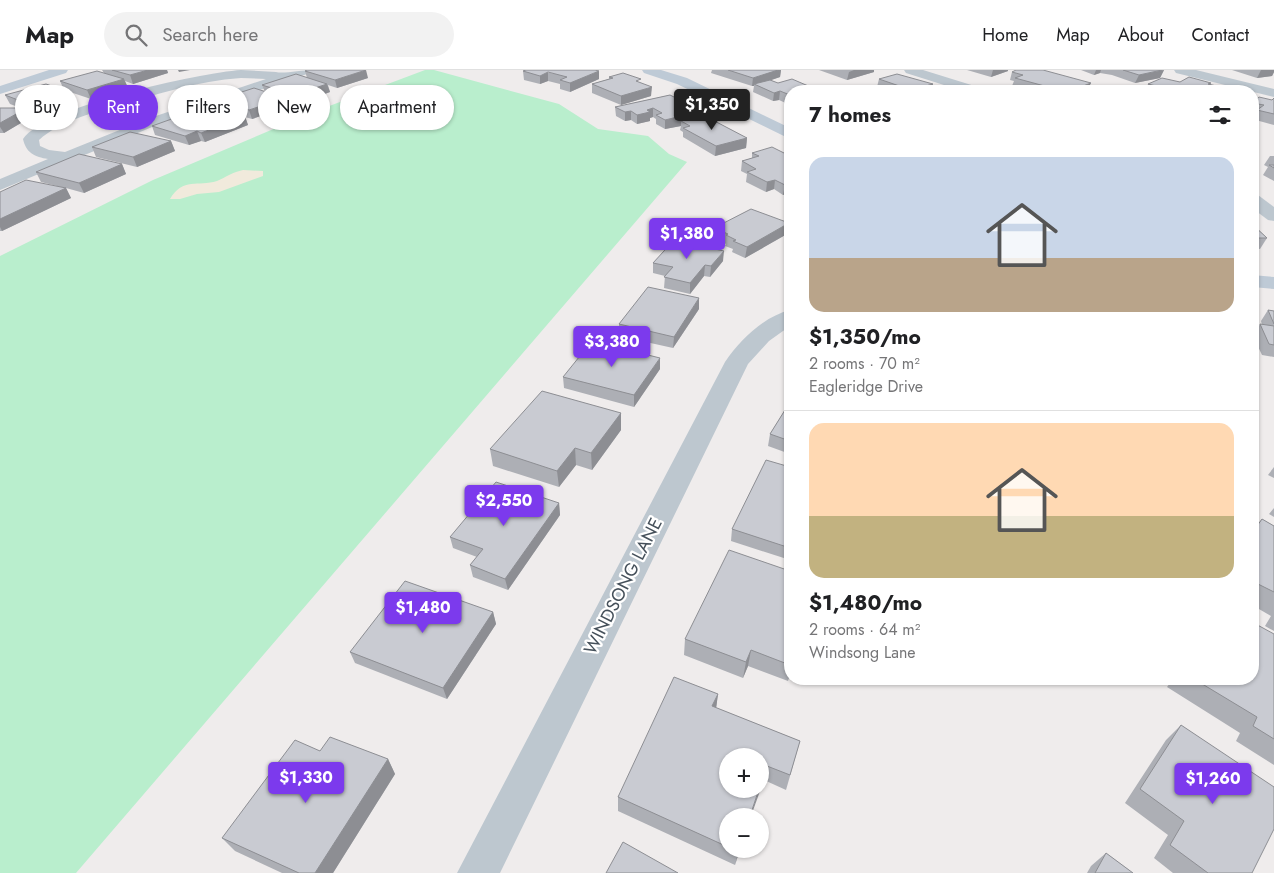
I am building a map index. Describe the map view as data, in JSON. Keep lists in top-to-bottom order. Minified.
{"streets":{"street":["WINDSONG LANE"]},"page":{"header":"Map","search":"Search here","nav":["Home","Map","About","Contact"],"chip":["Buy","Rent","Filters","New","Apartment"],"heading":"7 homes","price":["$1,350","$1,380","$3,380","$2,550","$1,480","$1,330","$1,260"],"list":[{"name":"$1,350/mo","note":"2 rooms · 70 m² · Eagleridge Drive"},{"name":"$1,480/mo","note":"2 rooms · 64 m² · Windsong Lane"}],"map_buttons":["+","−"]}}
